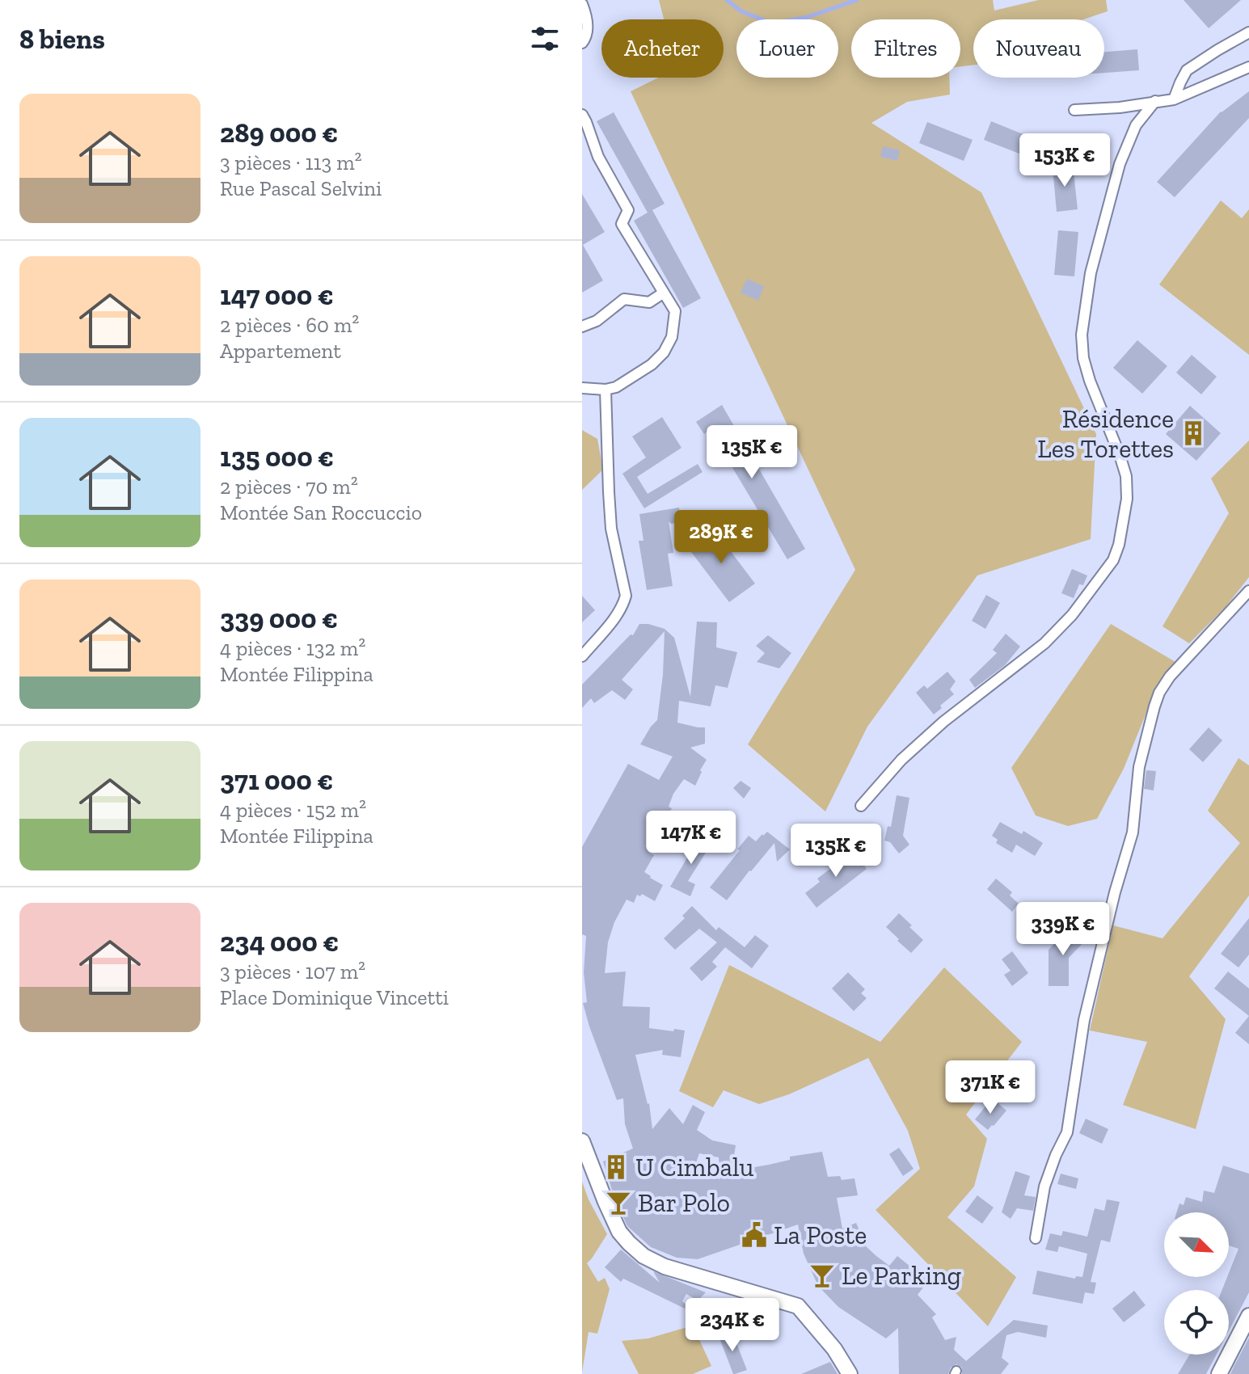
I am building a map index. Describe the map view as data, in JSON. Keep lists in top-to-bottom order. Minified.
{"places":{"building":["Résidence Les Torettes","U Cimbalu"],"bar":["Bar Polo","Le Parking"],"public building":["La Poste"]},"north":"bottom right","page":{"heading":"8 biens","chip":["Acheter","Louer","Filtres","Nouveau"],"list":[{"name":"289 000 €","note":"3 pièces · 113 m² · Rue Pascal Selvini"},{"name":"147 000 €","note":"2 pièces · 60 m² · Appartement"},{"name":"135 000 €","note":"2 pièces · 70 m² · Montée San Roccuccio"},{"name":"339 000 €","note":"4 pièces · 132 m² · Montée Filippina"},{"name":"371 000 €","note":"4 pièces · 152 m² · Montée Filippina"},{"name":"234 000 €","note":"3 pièces · 107 m² · Place Dominique Vincetti"}],"price":["153K €","135K €","289K €","147K €","135K €","339K €","371K €","234K €"]}}
